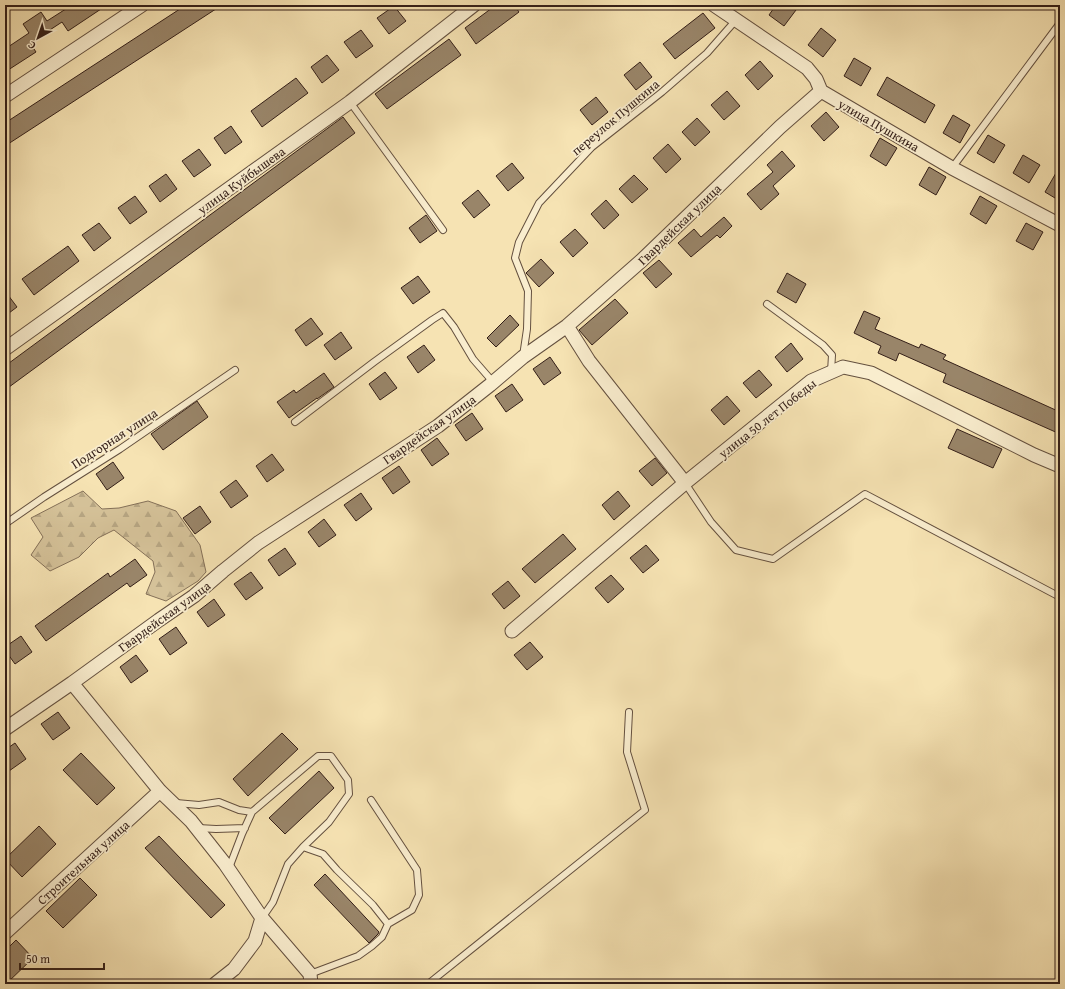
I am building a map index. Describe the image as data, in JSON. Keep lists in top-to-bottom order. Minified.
{"streets":{"street":["улица Пушкина","улица Куйбышева","Гвардейская улица","улица 50 лет Победы","Строительная улица"],"lane":["переулок Пушкина","Подгорная улица"]},"crossings":[["переулок Пушкина","Гвардейская улица"],["улица Пушкина","Гвардейская улица"]],"scale_bar":"50 m","north":"bottom left"}
